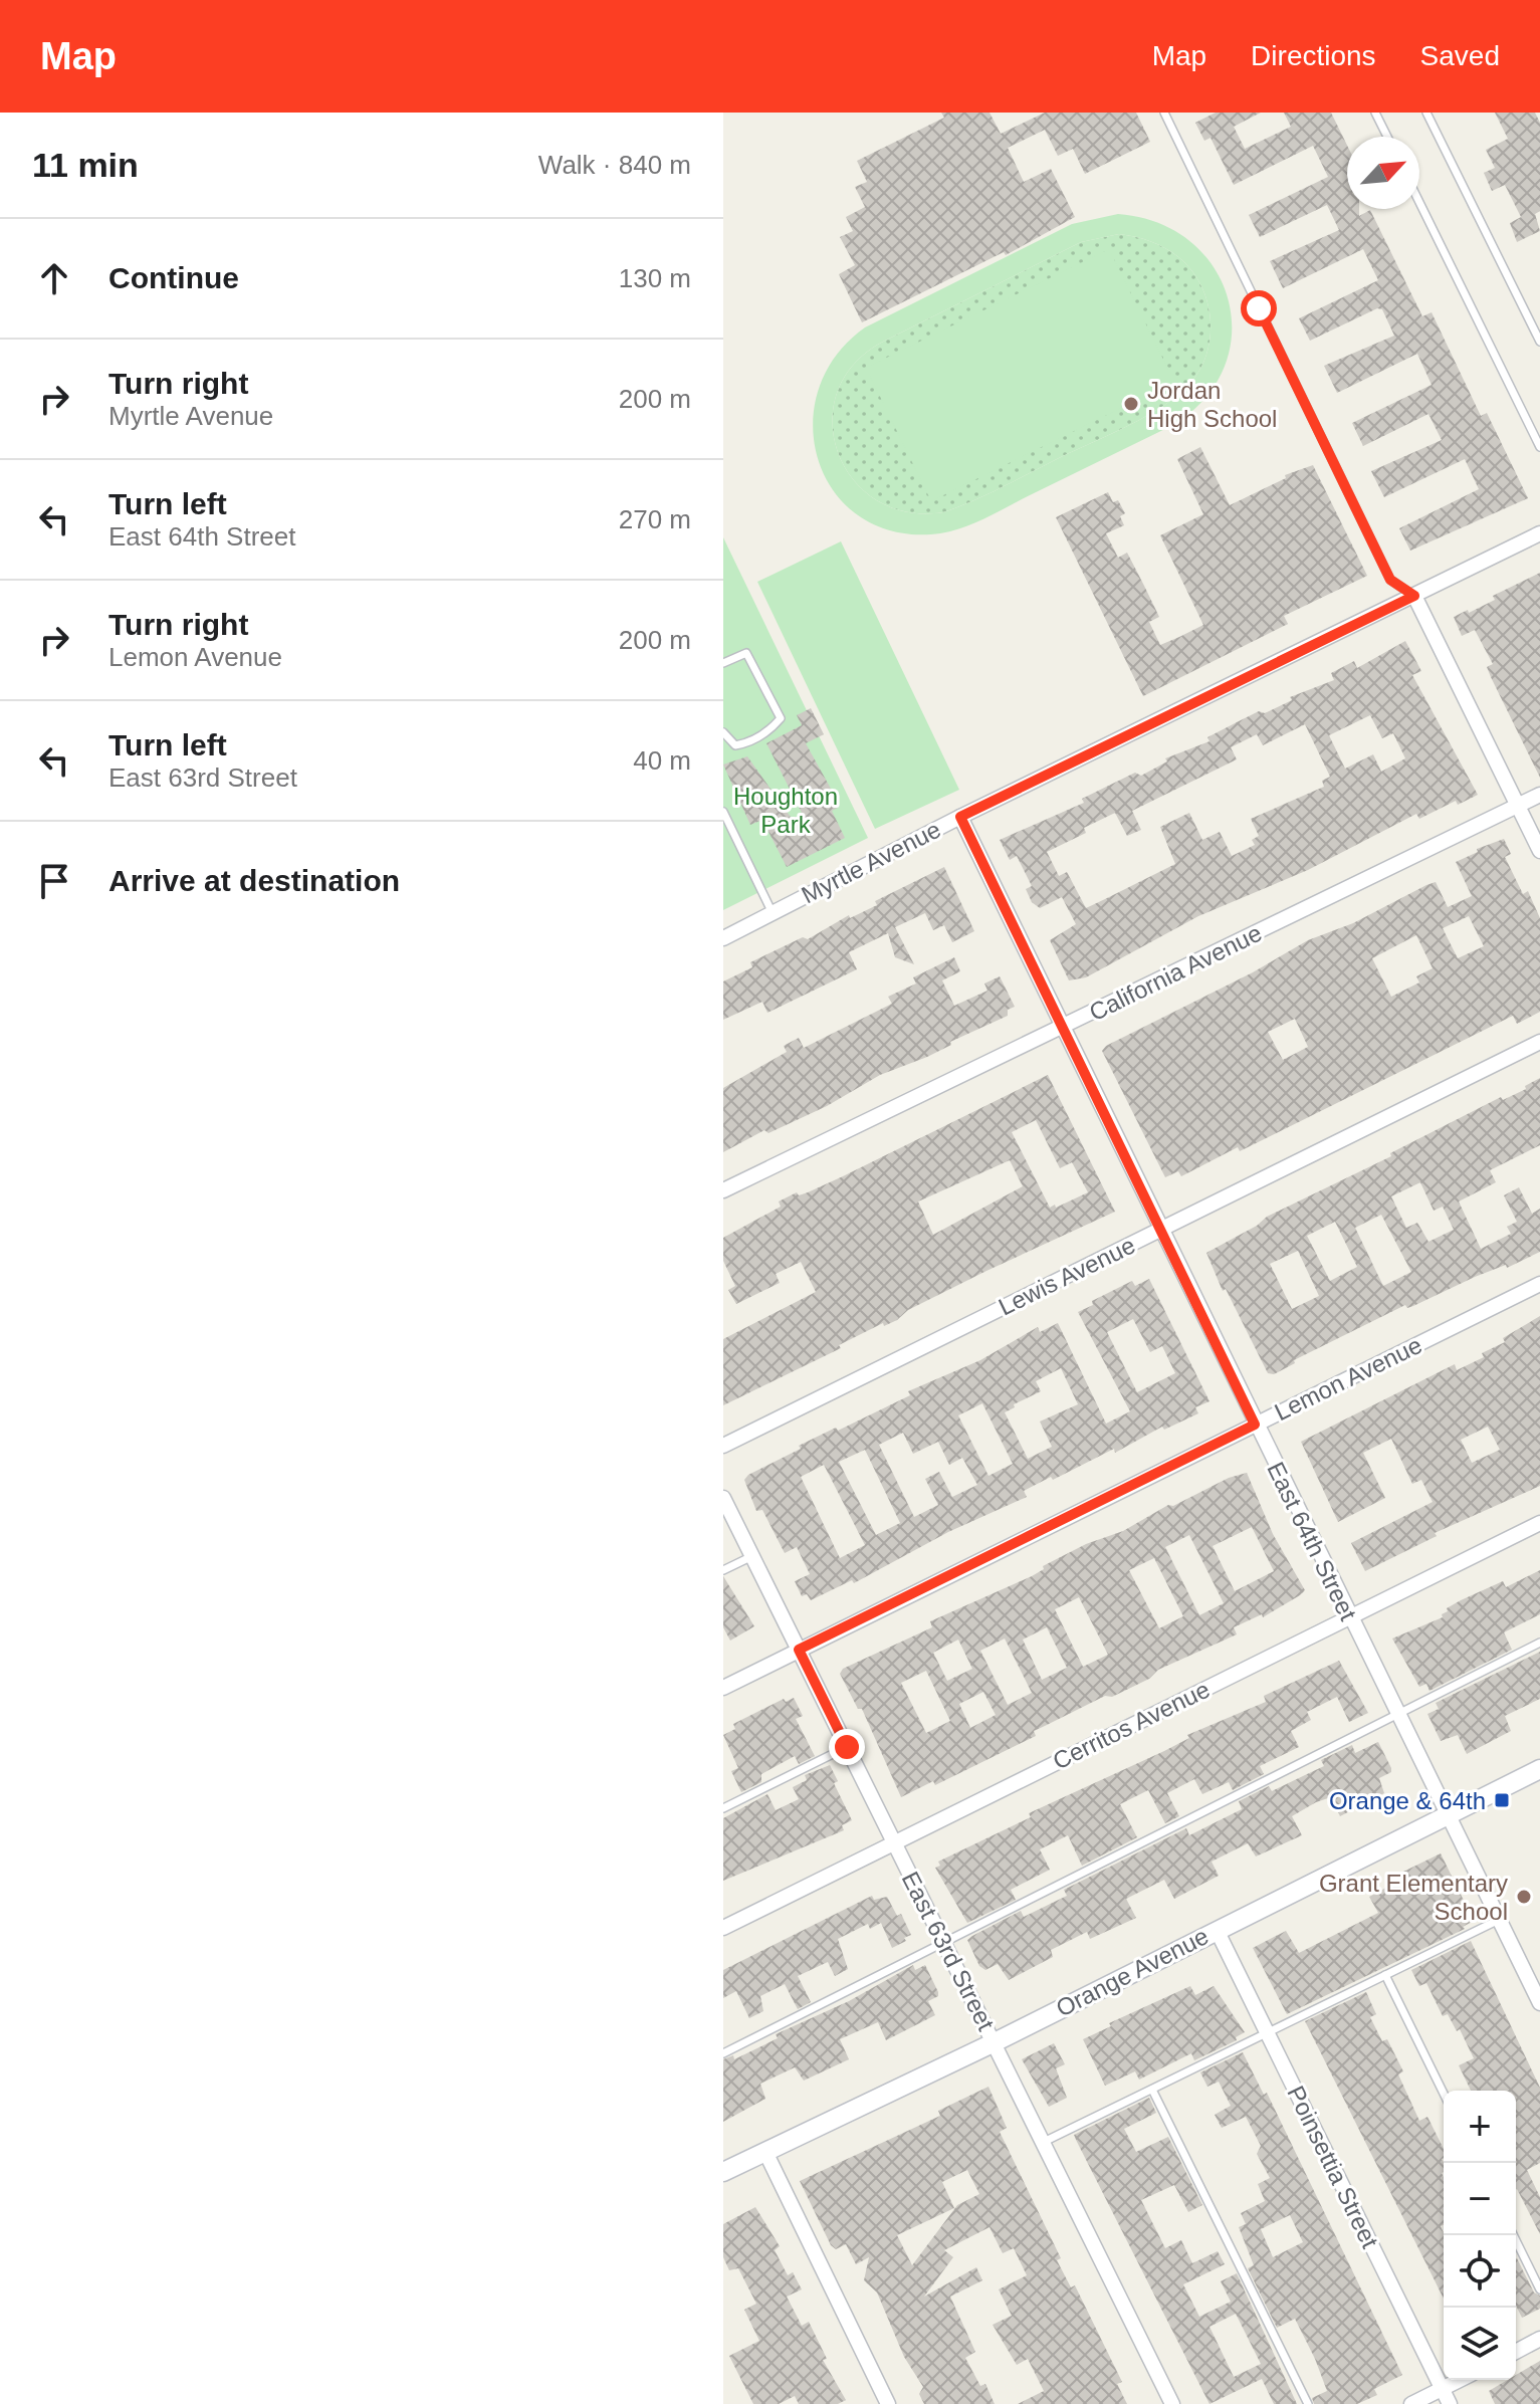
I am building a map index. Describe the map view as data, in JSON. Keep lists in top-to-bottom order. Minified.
{"streets":{"street":["Myrtle Avenue","California Avenue","Lewis Avenue","Lemon Avenue","East 64th Street","Cerritos Avenue","East 63rd Street","Orange Avenue","Poinsettia Street"]},"crossings":[["Myrtle Avenue","East 64th Street"],["California Avenue","East 64th Street"],["Lewis Avenue","East 64th Street"],["Lemon Avenue","East 64th Street"],["Lemon Avenue","East 63rd Street"],["East 64th Street","Cerritos Avenue"],["East 64th Street","Orange Avenue"],["Cerritos Avenue","East 63rd Street"],["East 63rd Street","Orange Avenue"],["Orange Avenue","Poinsettia Street"]],"parks":["Houghton Park"],"places":{"other":["Jordan High School","Grant Elementary School"],"transit":["Orange & 64th"]},"north":"top right","page":{"header":"Map","nav":["Map","Directions","Saved"],"heading":["11 min","Walk · 840 m"],"list":[["Continue","130 m"],["Turn right","Myrtle Avenue","200 m"],["Turn left","East 64th Street","270 m"],["Turn right","Lemon Avenue","200 m"],["Turn left","East 63rd Street","40 m"],"Arrive at destination"],"map_buttons":["+","−"]}}
